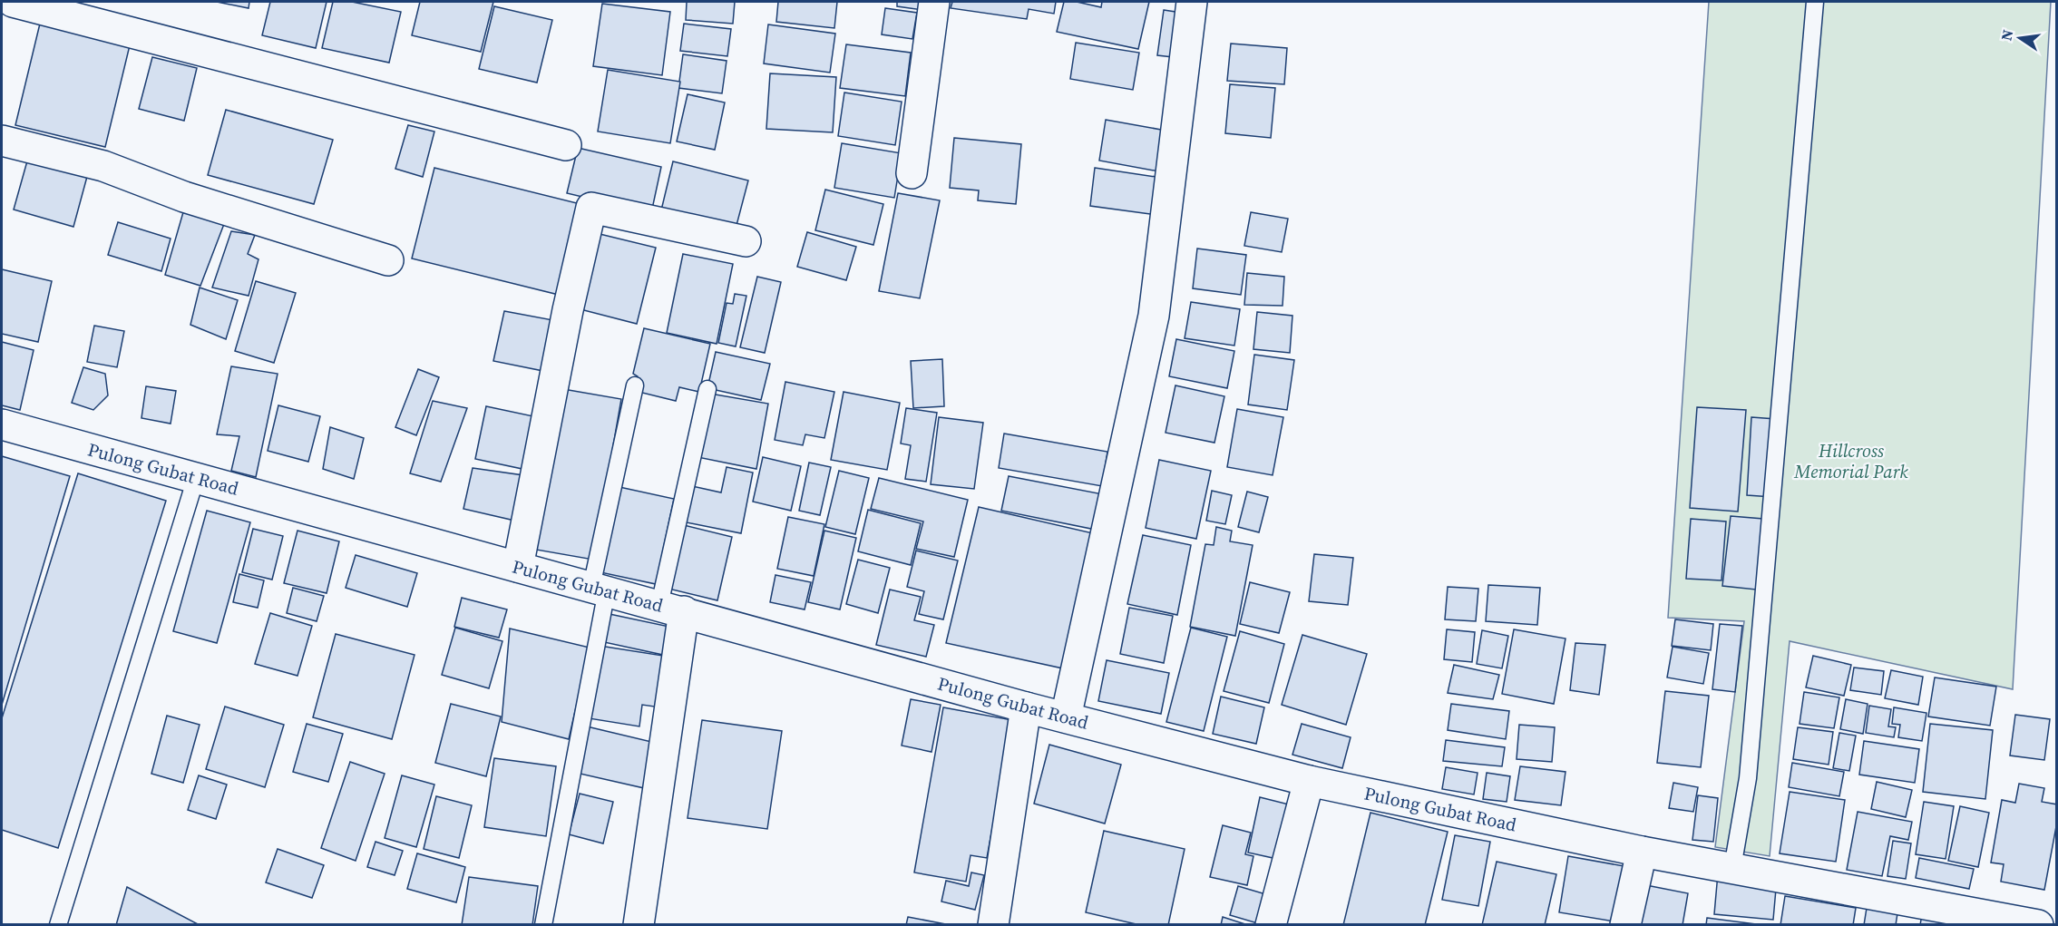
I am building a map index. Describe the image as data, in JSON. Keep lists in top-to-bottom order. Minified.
{"streets":{"street":["Pulong Gubat Road"]},"parks":["Hillcross Memorial Park"],"north":"left"}
